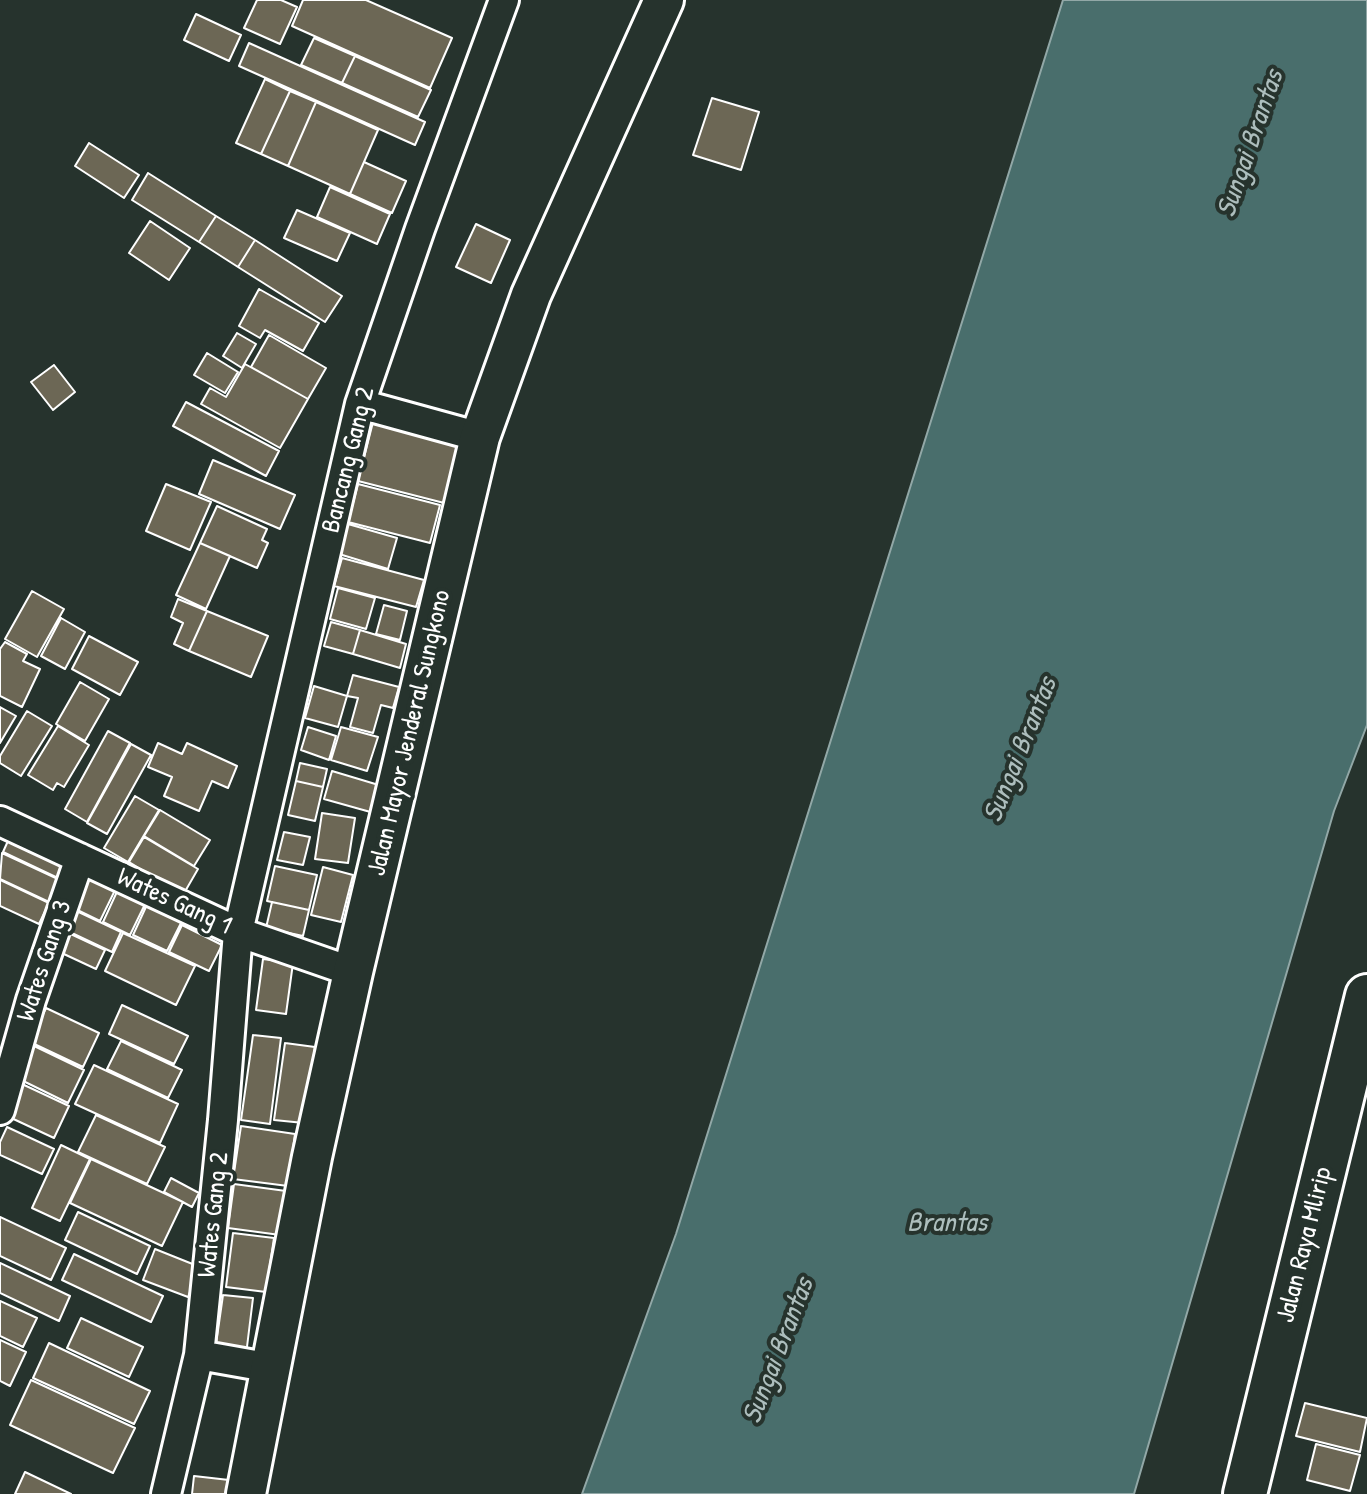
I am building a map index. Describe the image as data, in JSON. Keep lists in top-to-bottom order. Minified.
{"streets":{"main road":["Jalan Mayor Jenderal Sungkono","Jalan Raya Mlirip"],"street":["Bancang Gang 2","Wates Gang 1","Wates Gang 3","Wates Gang 2"]},"crossings":[["Bancang Gang 2","Wates Gang 1"],["Bancang Gang 2","Wates Gang 2"],["Jalan Mayor Jenderal Sungkono","Wates Gang 1"],["Wates Gang 1","Wates Gang 3"],["Wates Gang 1","Wates Gang 2"]],"water":["Sungai Brantas","Brantas"]}
